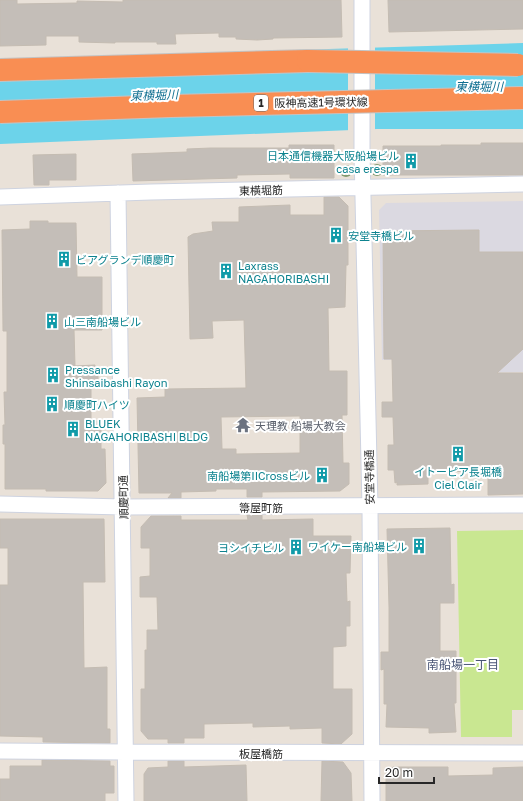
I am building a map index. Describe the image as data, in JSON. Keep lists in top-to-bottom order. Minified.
{"streets":{"highway":["阪神高速1号環状線","1"],"street":["東横堀筋","安堂寺橋通","順慶町通","箒屋町筋","板屋橋筋"]},"crossings":[["阪神高速1号環状線","1"],["東横堀筋","安堂寺橋通"],["東横堀筋","順慶町通"],["安堂寺橋通","箒屋町筋"],["安堂寺橋通","板屋橋筋"],["順慶町通","箒屋町筋"],["順慶町通","板屋橋筋"]],"districts":["南船場一丁目"],"water":["東横堀川"],"places":{"building":["日本通信機器大阪船場ビル casa erespa","安堂寺橋ビル","ビアグランデ順慶町","Laxrass NAGAHORIBASHI","山三南船場ビル","Pressance Shinsaibashi Rayon","順慶町ハイツ","BLUEK NAGAHORIBASHI BLDG","イトーピア長堀橋 Ciel Clair","南船場第IICrossビル","ワイケー南船場ビル","ヨシイチビル"],"temple":["天理教 船場大教会"]},"scale_bar":"20 m"}
